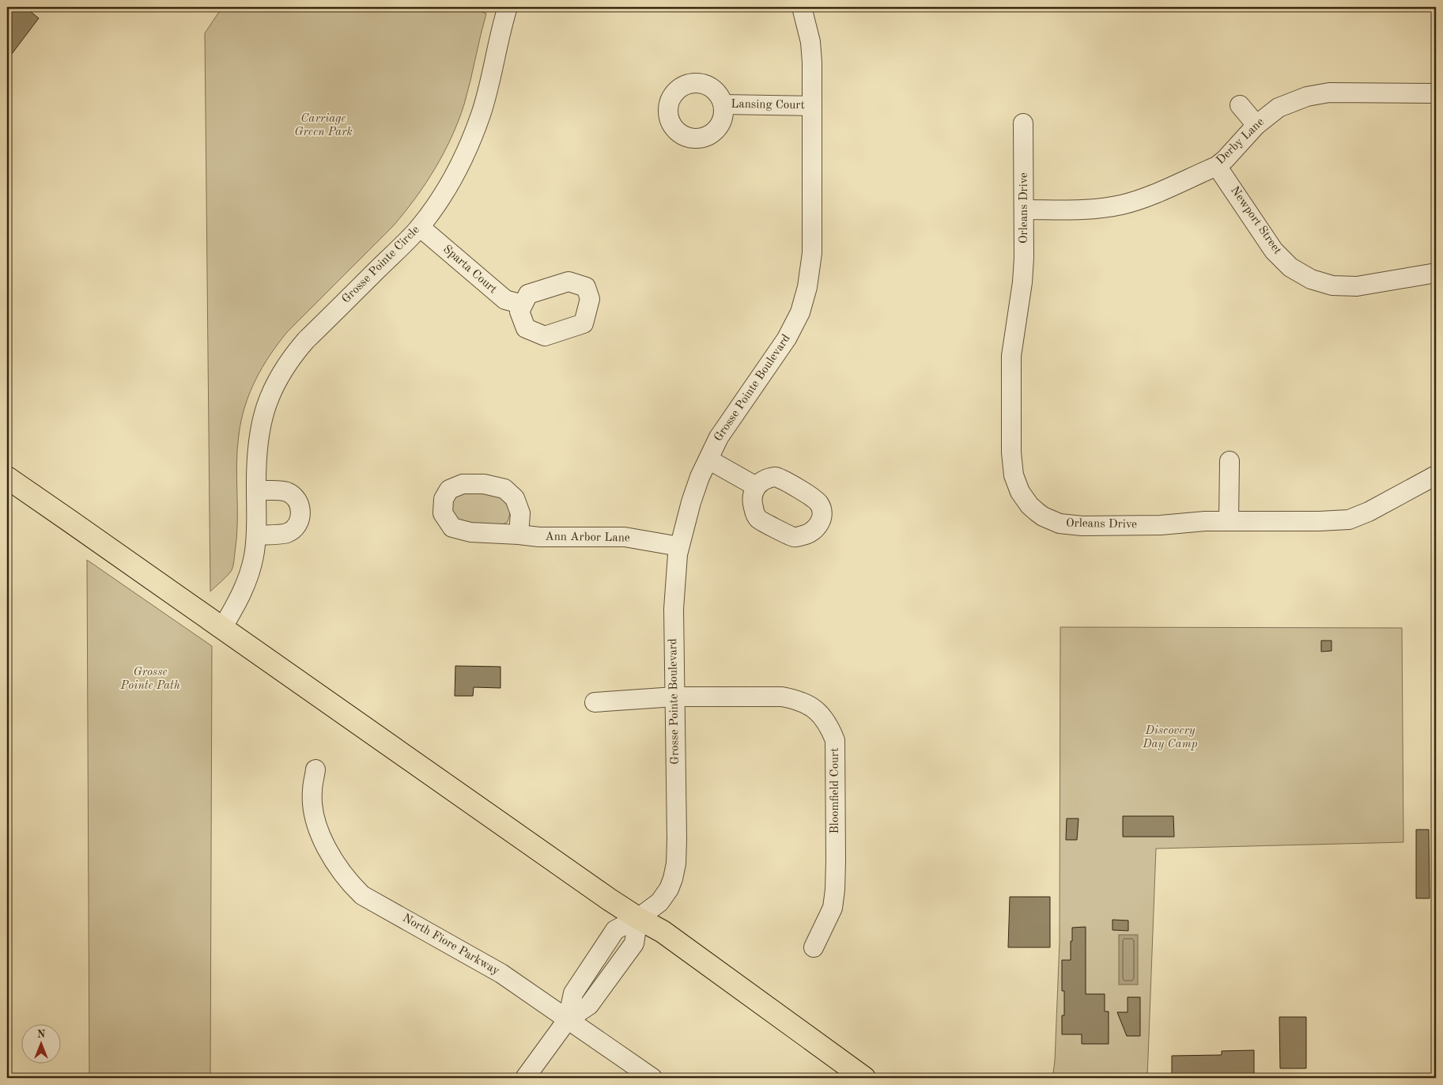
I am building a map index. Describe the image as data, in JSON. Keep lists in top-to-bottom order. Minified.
{"streets":{"street":["Lansing Court","Derby Lane","Orleans Drive","Newport Street","Grosse Pointe Circle","Sparta Court","Grosse Pointe Boulevard","Ann Arbor Lane","Bloomfield Court","North Fiore Parkway"]},"crossings":[["Lansing Court","Grosse Pointe Boulevard"],["Derby Lane","Orleans Drive"],["Derby Lane","Newport Street"],["Grosse Pointe Circle","Sparta Court"],["Grosse Pointe Boulevard","Ann Arbor Lane"],["Grosse Pointe Boulevard","Bloomfield Court"]],"parks":["Carriage Green Park","Grosse Pointe Path","Discovery Day Camp"],"north":"top"}
